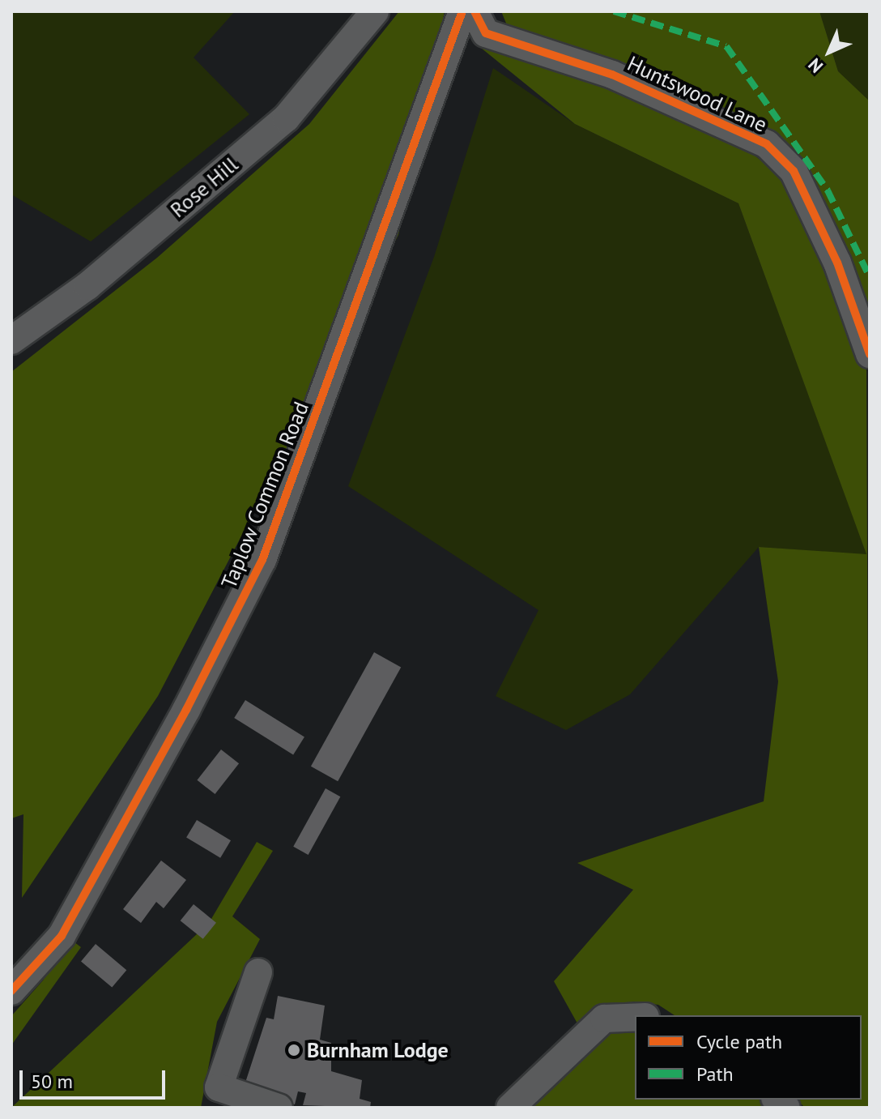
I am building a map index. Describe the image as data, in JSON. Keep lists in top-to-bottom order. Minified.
{"streets":{"street":["Huntswood Lane","Rose Hill","Taplow Common Road"]},"places":["Burnham Lodge"],"legend":["Cycle path","Path"],"scale_bar":"50 m","north":"bottom left"}
